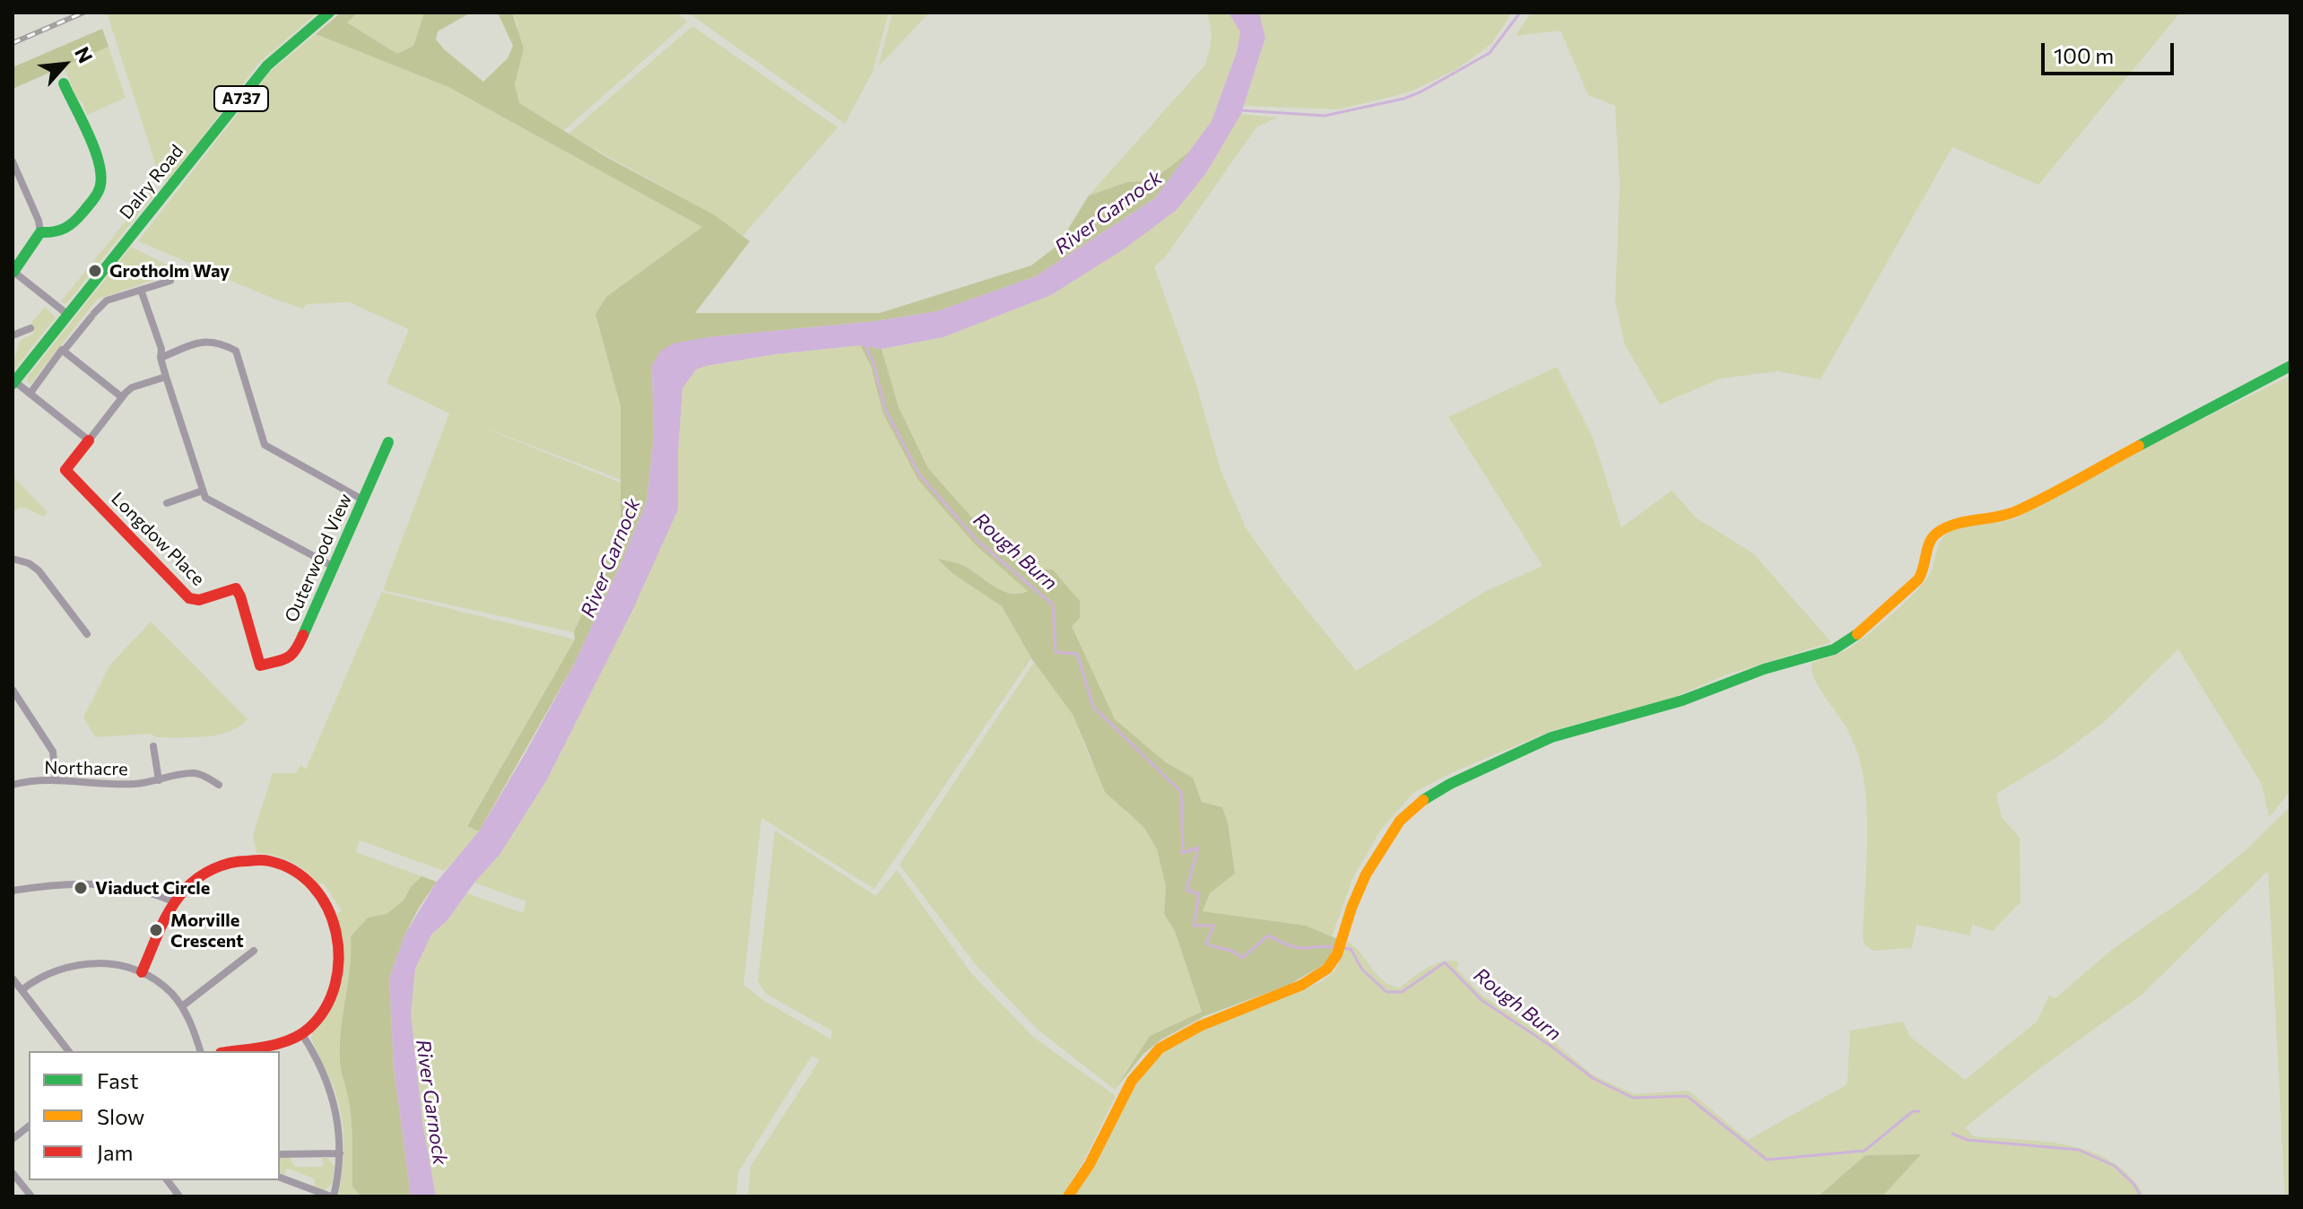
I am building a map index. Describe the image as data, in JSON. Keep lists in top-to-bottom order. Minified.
{"streets":{"main road":["A737","Dalry Road","Longdow Place","Outerwood View"],"street":["Northacre"]},"crossings":[["Longdow Place","Outerwood View"]],"water":["River Garnock","Rough Burn"],"places":["Grotholm Way","Viaduct Circle","Morville Crescent"],"legend":["Fast","Slow","Jam"],"scale_bar":"100 m","north":"top right"}
